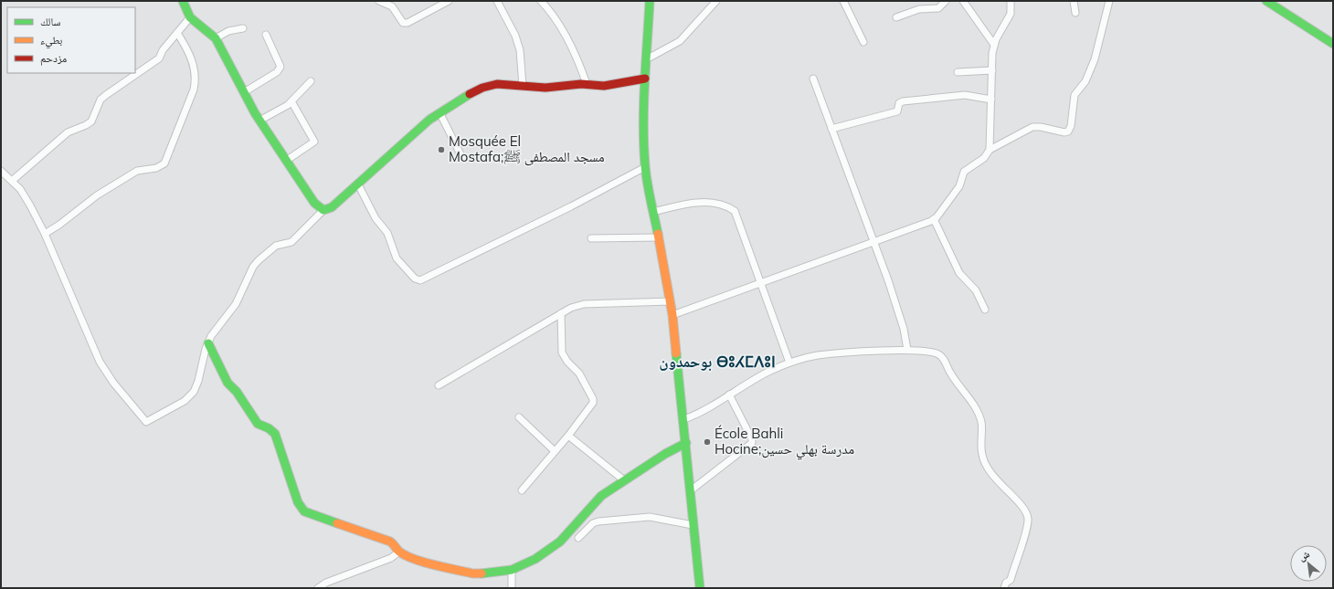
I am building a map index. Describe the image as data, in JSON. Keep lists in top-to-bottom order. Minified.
{"districts":["بوحمدون ⴱⵓⵃⵎⴷⵓⵏ"],"places":["Mosquée El Mostafa;مسجد المصطفى ﷺ","École Bahli Hocine;مدرسة بهلي حسين"],"legend":["سالك","بطيء","مزدحم"],"north":"top left"}
